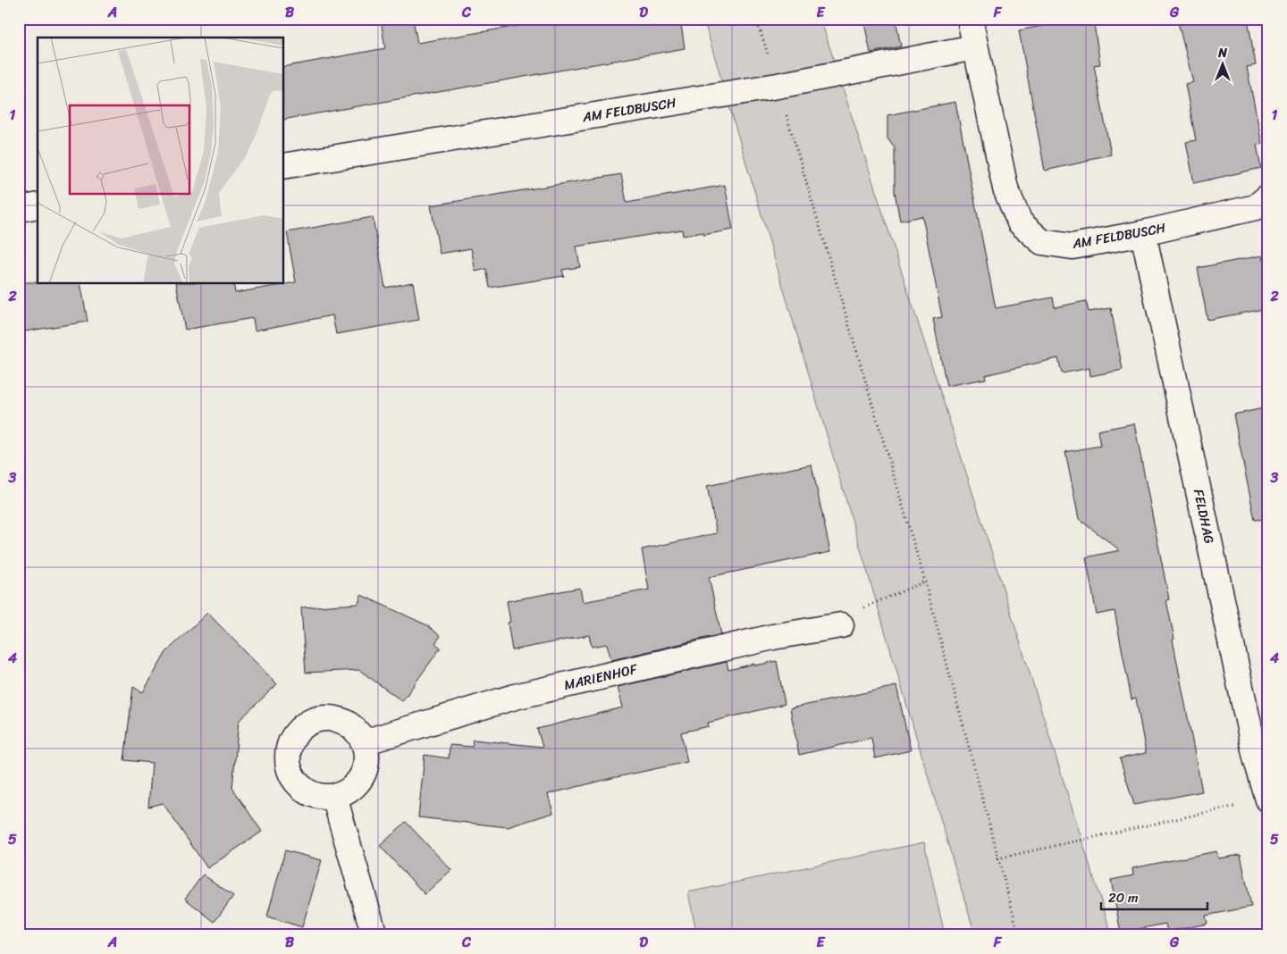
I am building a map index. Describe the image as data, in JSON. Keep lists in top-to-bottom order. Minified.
{"streets":{"street":["AM FELDBUSCH","FELDHAG","MARIENHOF"]},"crossings":[["AM FELDBUSCH","FELDHAG"]],"scale_bar":"20 m","north":"top","grid":{"columns":["A","B","C","D","E","F","G"],"rows":["1","2","3","4","5"]}}
